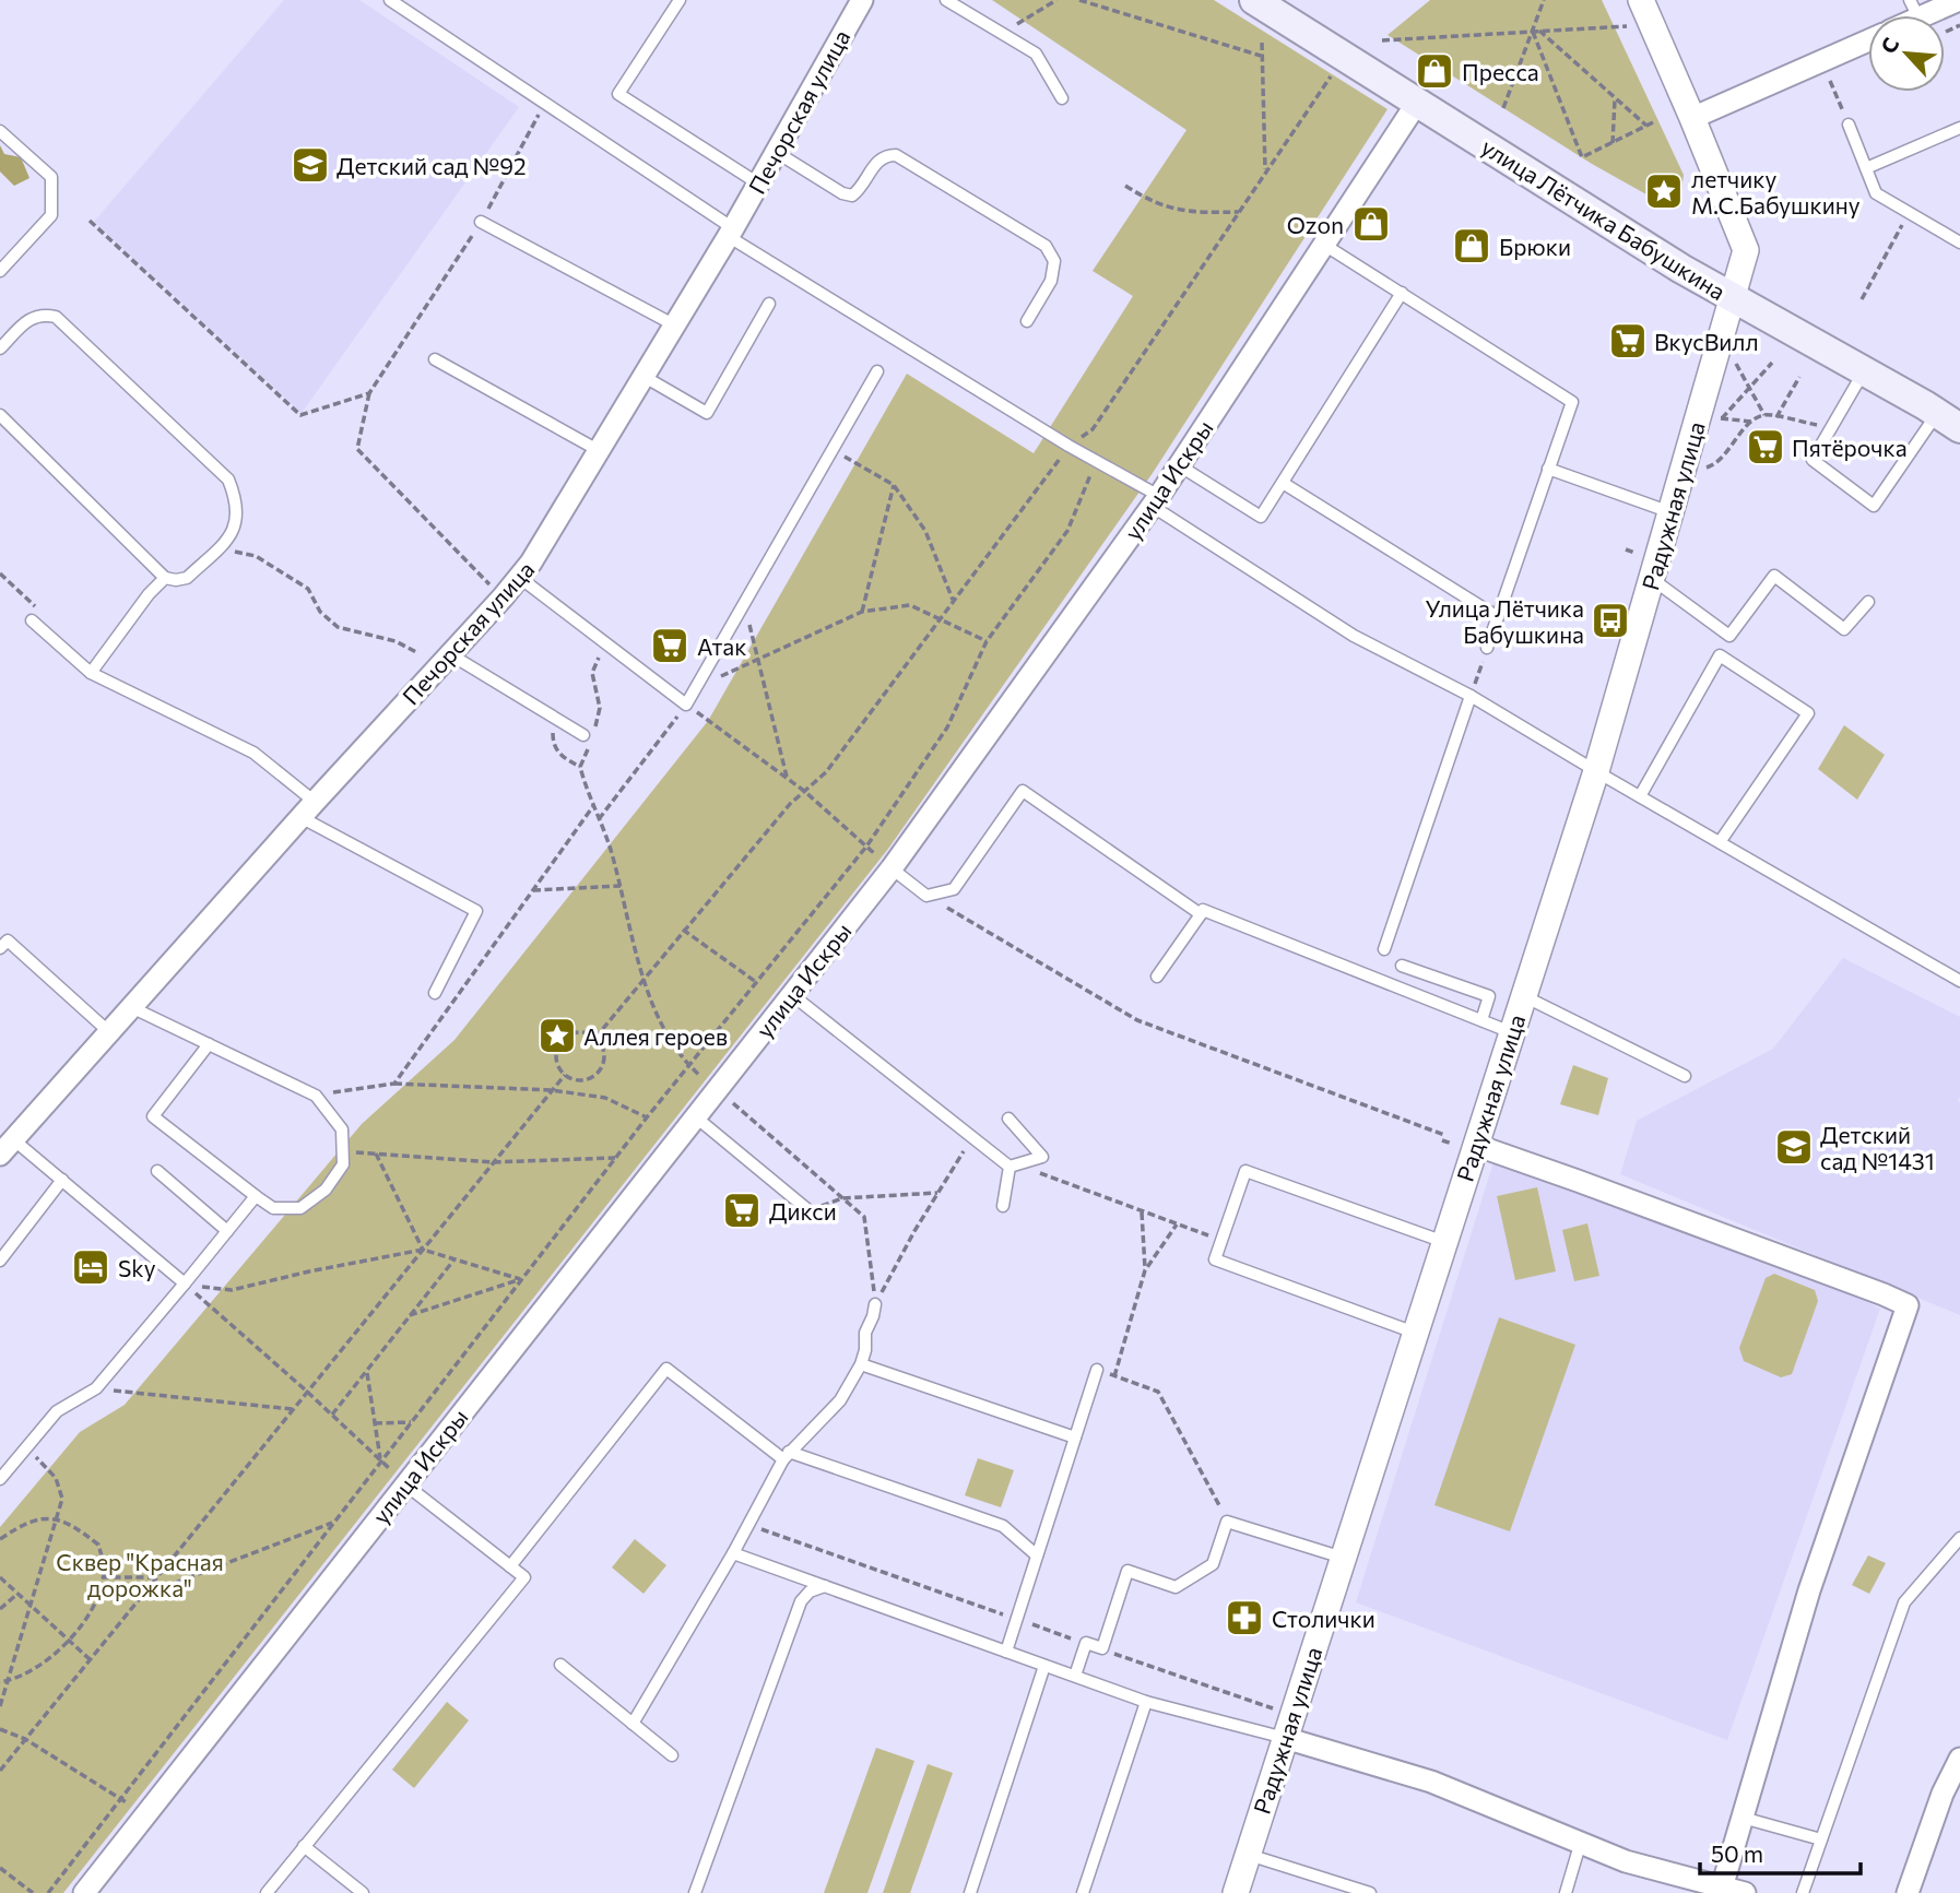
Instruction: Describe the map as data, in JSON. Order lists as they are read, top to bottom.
{
  "streets": {
    "main road": ["улица Лётчика Бабушкина"],
    "street": ["Печорская улица", "улица Искры", "Радужная улица"]
  },
  "crossings": [
    ["улица Лётчика Бабушкина", "улица Искры"],
    ["улица Лётчика Бабушкина", "Радужная улица"]
  ],
  "parks": ["Сквер \"Красная дорожка\""],
  "places": {
    "shop": ["Пресса", "Ozon", "Брюки"],
    "school or university": ["Детский сад №92", "Детский сад №1431"],
    "place": ["летчику М.С.Бабушкину", "Аллея героев"],
    "supermarket": [
      "ВкусВилл",
      "Пятёрочка",
      "Атак",
      "Дикси"
    ],
    "bus stop": ["Улица Лётчика Бабушкина"],
    "hotel": ["Sky"],
    "pharmacy": ["Столички"]
  },
  "scale_bar": "50 m",
  "north": "top left"
}
